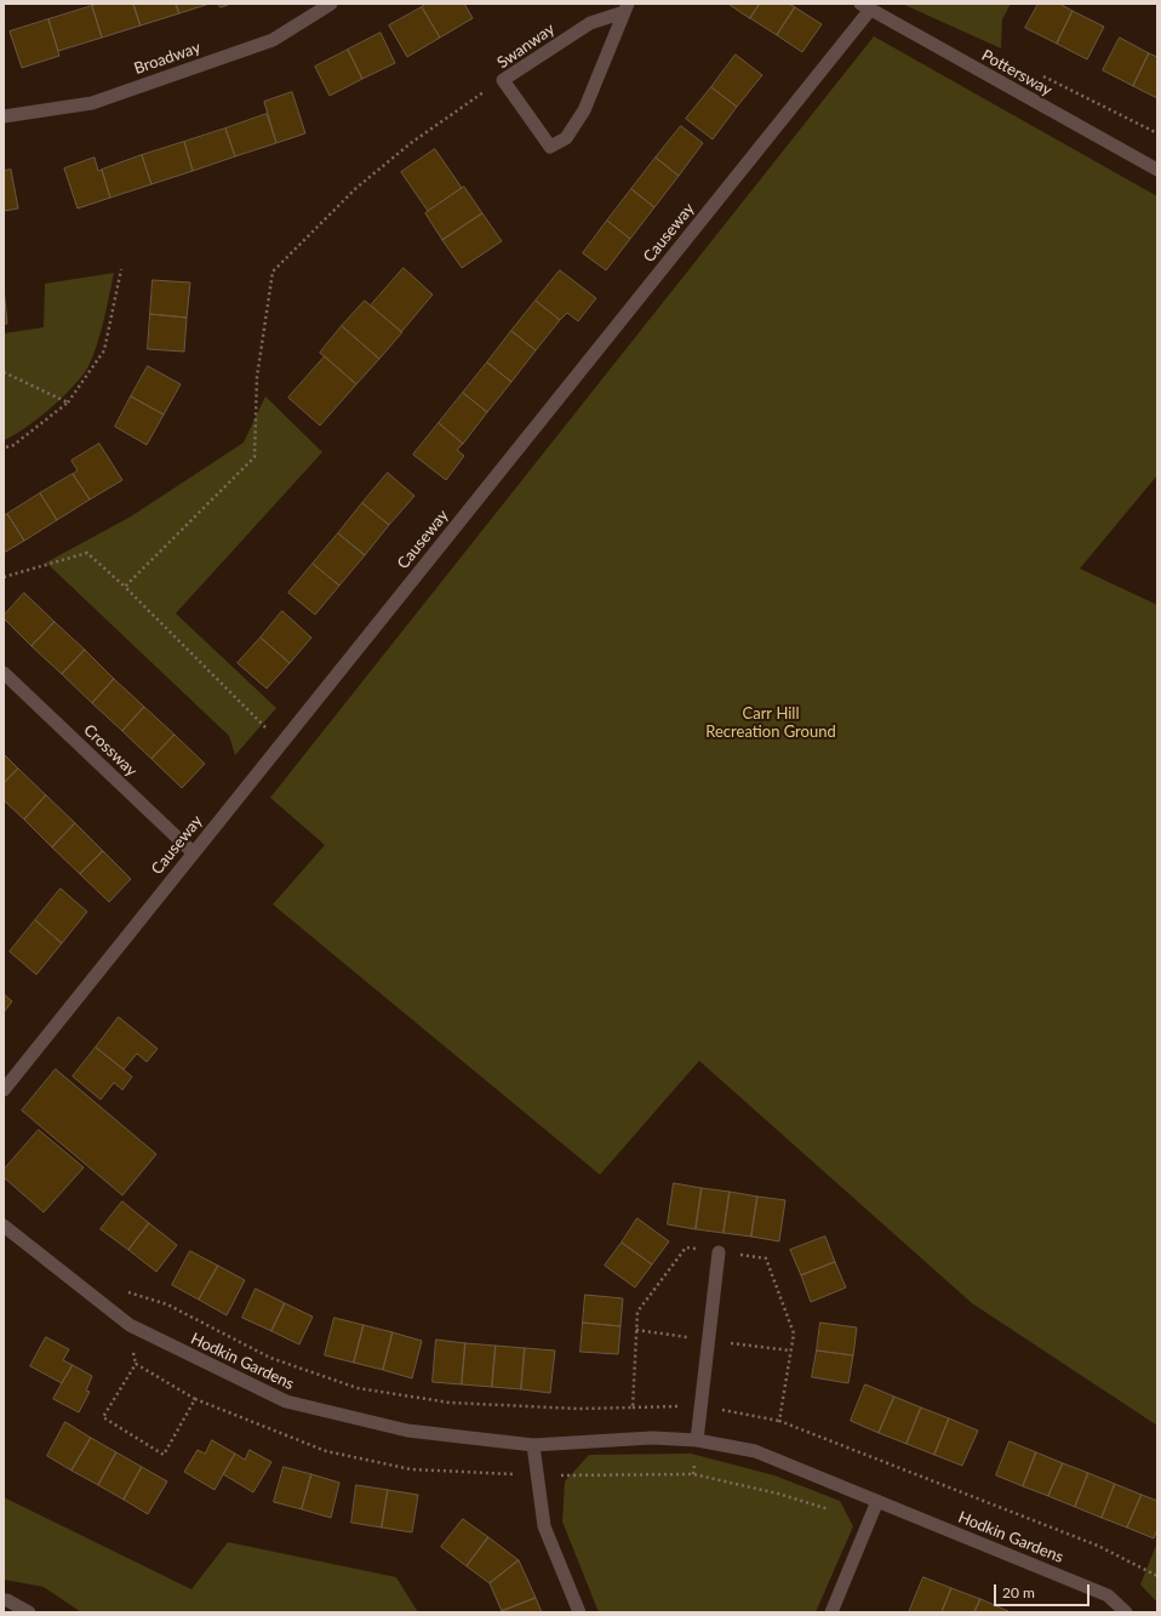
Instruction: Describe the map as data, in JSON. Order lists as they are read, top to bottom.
{
  "streets": {
    "street": [
      "Swanway",
      "Broadway",
      "Pottersway",
      "Causeway",
      "Crossway",
      "Hodkin Gardens"
    ]
  },
  "crossings": [
    ["Pottersway", "Causeway"],
    ["Causeway", "Crossway"]
  ],
  "parks": ["Carr Hill Recreation Ground"],
  "scale_bar": "20 m"
}
